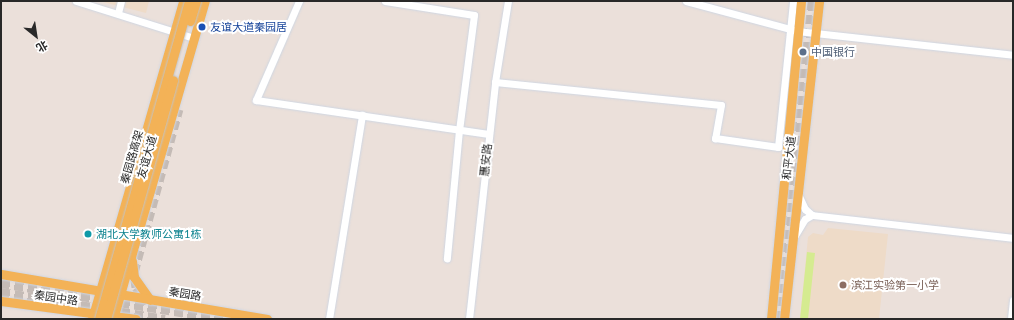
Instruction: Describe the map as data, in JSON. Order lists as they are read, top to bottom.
{
  "streets": {
    "main road": [
      "秦园路高架",
      "友谊大道",
      "和平大道",
      "秦园路",
      "秦园中路"
    ],
    "street": ["惠安路"]
  },
  "crossings": [
    ["秦园路高架", "友谊大道"],
    ["秦园路高架", "秦园中路"],
    ["友谊大道", "秦园路"],
    ["友谊大道", "秦园中路"],
    ["秦园路", "秦园中路"]
  ],
  "places": [
    "友谊大道秦园居",
    "中国银行",
    "湖北大学教师公寓1栋",
    "滨江实验第一小学"
  ],
  "north": "bottom right"
}
